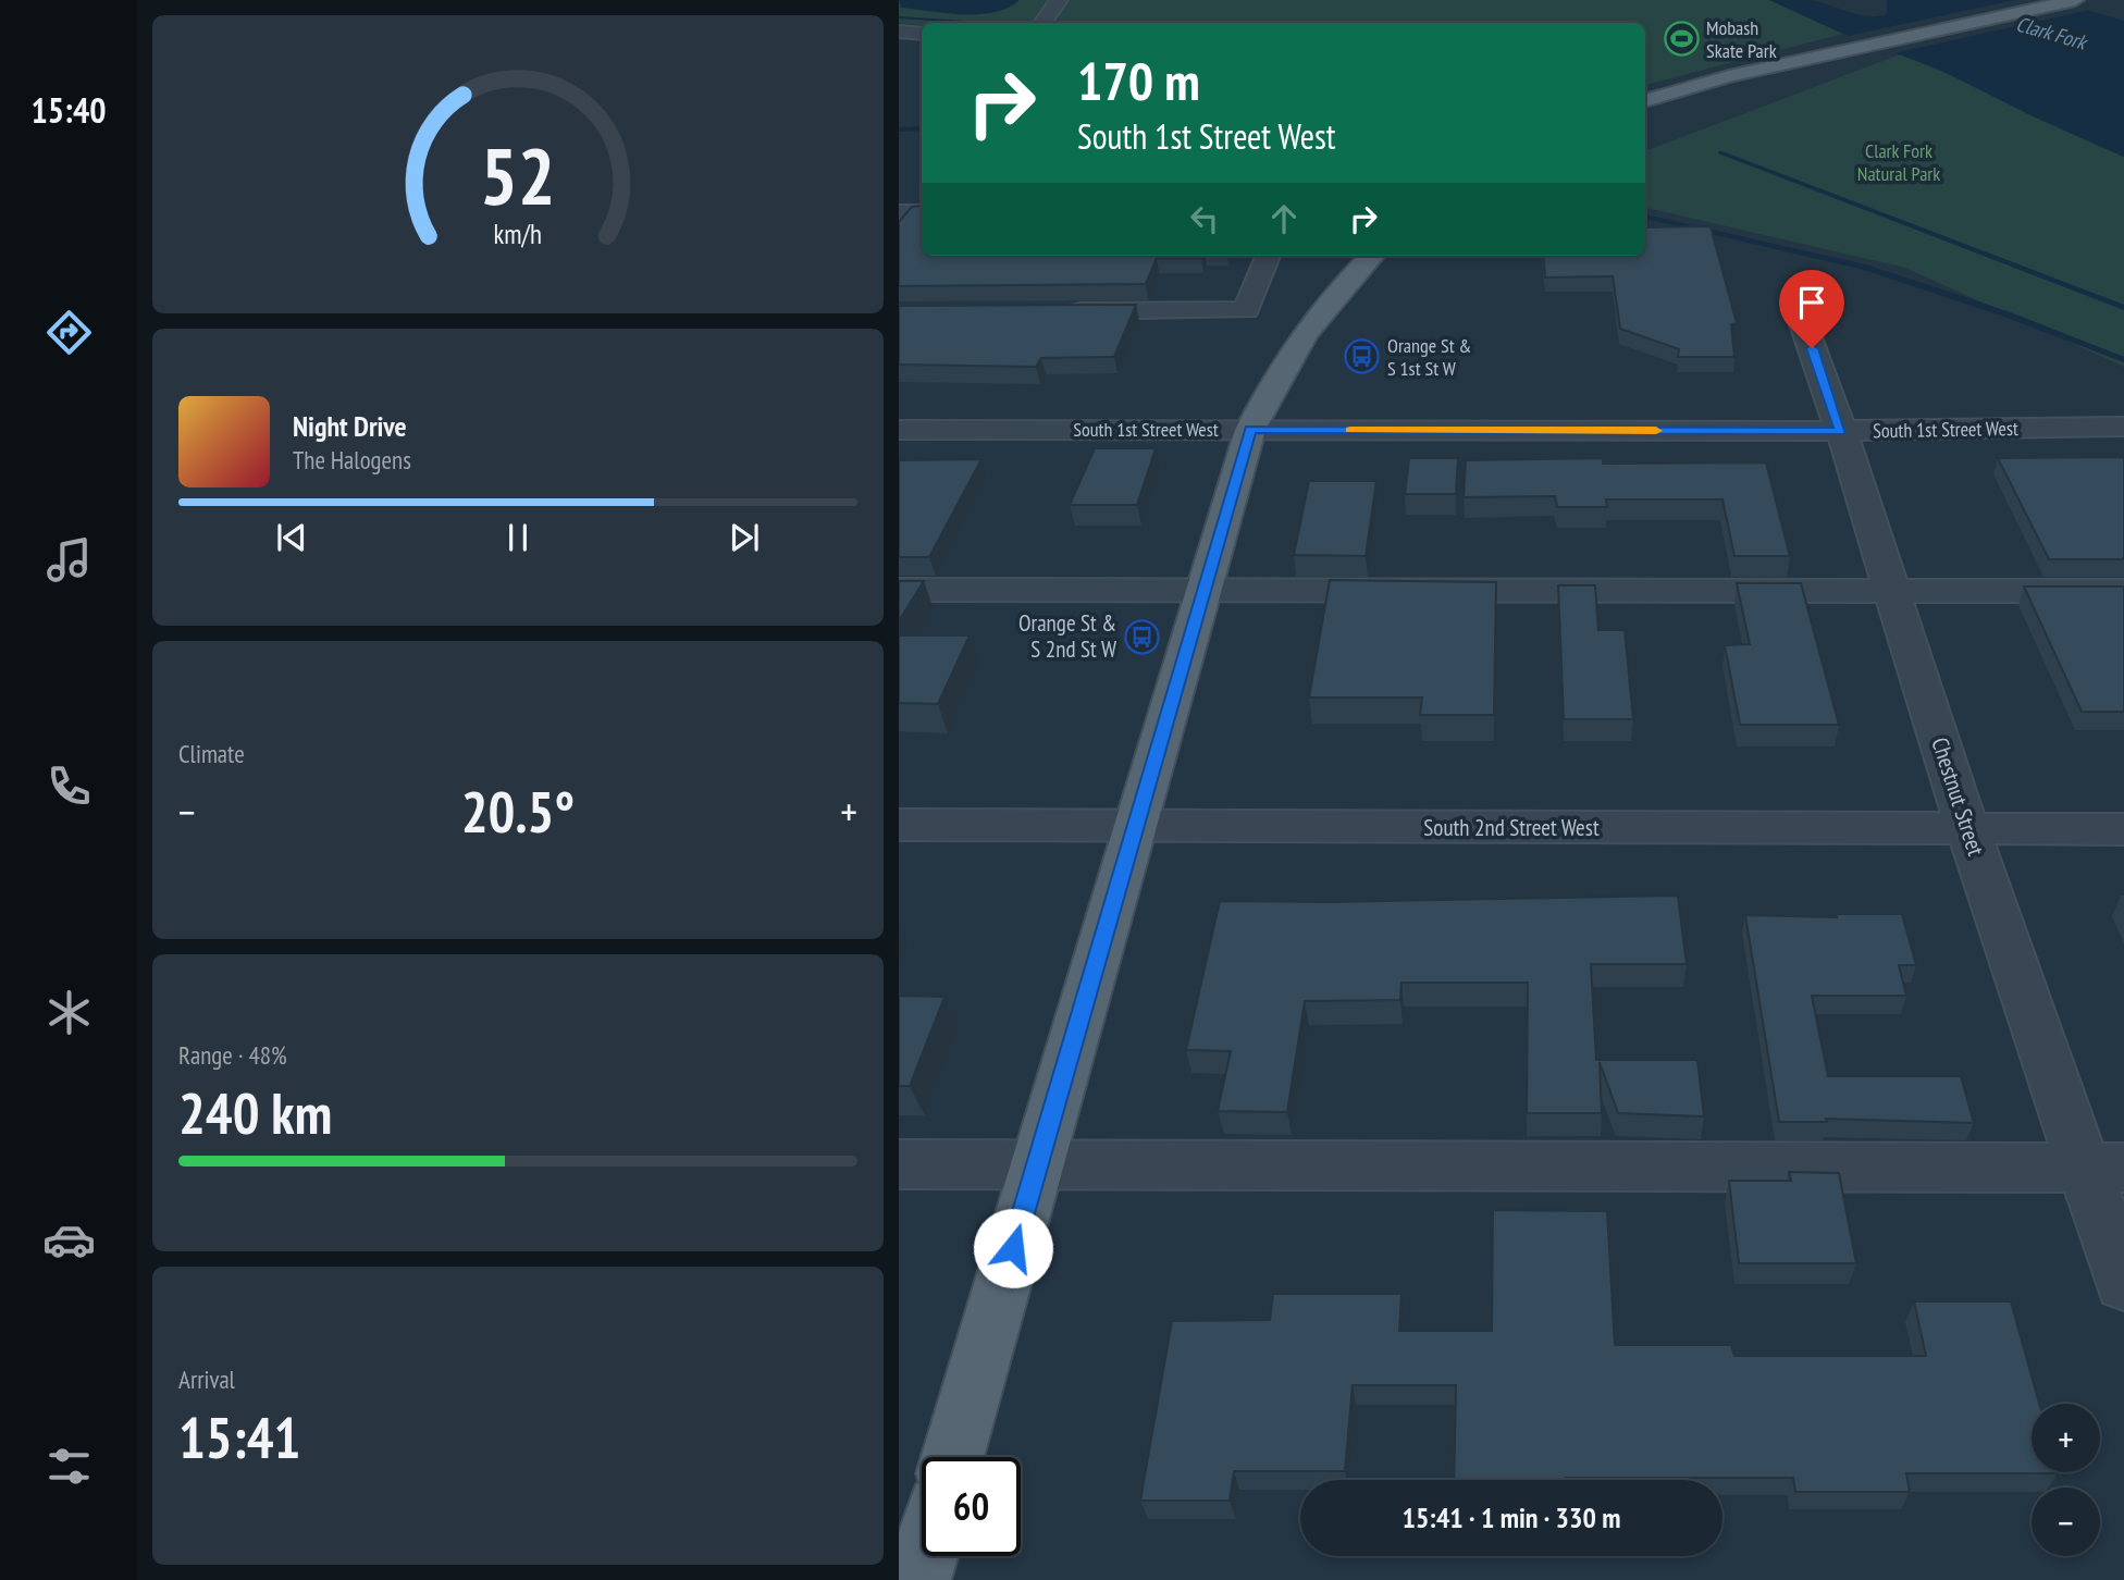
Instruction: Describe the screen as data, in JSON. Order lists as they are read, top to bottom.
{
  "streets": {
    "street": ["South 1st Street West", "Chestnut Street", "South 2nd Street West"]
  },
  "crossings": [
    ["South 1st Street West", "Chestnut Street"],
    ["Chestnut Street", "South 2nd Street West"]
  ],
  "water": ["Clark Fork"],
  "parks": ["Clark Fork Natural Park"],
  "places": {
    "sports": ["Mobash Skate Park"],
    "bus stop": ["Orange St & S 1st St W", "Orange St & S 2nd St W"]
  },
  "page": {
    "tabs": "15:40",
    "turn": ["170 m", "South 1st Street West"],
    "song": ["Night Drive", "The Halogens"],
    "tile": [
      "Climate",
      ["Range · 48%", "240 km"],
      ["Arrival", "15:41"]
    ],
    "heat": ["−", "20.5°", "+"],
    "map_buttons": ["+", "−"],
    "limit": "60",
    "trip": "15:41 · 1 min · 330 m",
    "gauge": ["52", "km/h"]
  }
}
